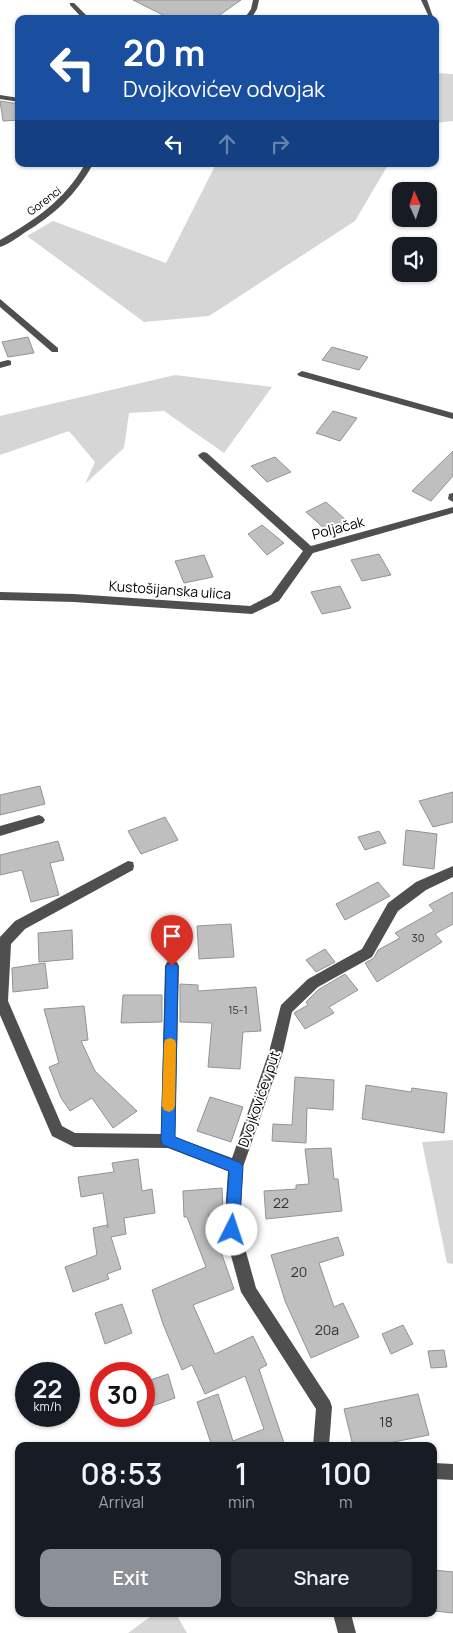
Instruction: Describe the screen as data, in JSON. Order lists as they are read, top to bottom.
{
  "streets": {
    "street": [
      "Gorenci",
      "Poljačak",
      "Kustošijanska ulica",
      "Dvojkovićev put"
    ]
  },
  "crossings": [
    ["Poljačak", "Kustošijanska ulica"]
  ],
  "house_numbers": [
    "30",
    "15-1",
    "22",
    "20",
    "20a",
    "18"
  ],
  "north": "top",
  "page": {
    "turn": ["20 m", "Dvojkovićev odvojak"],
    "speed": "22 km/h",
    "limit": "30",
    "eta": [
      "08:53",
      "Arrival",
      "1",
      "min",
      "100",
      "m"
    ],
    "buttons": ["Exit", "Share"]
  }
}
